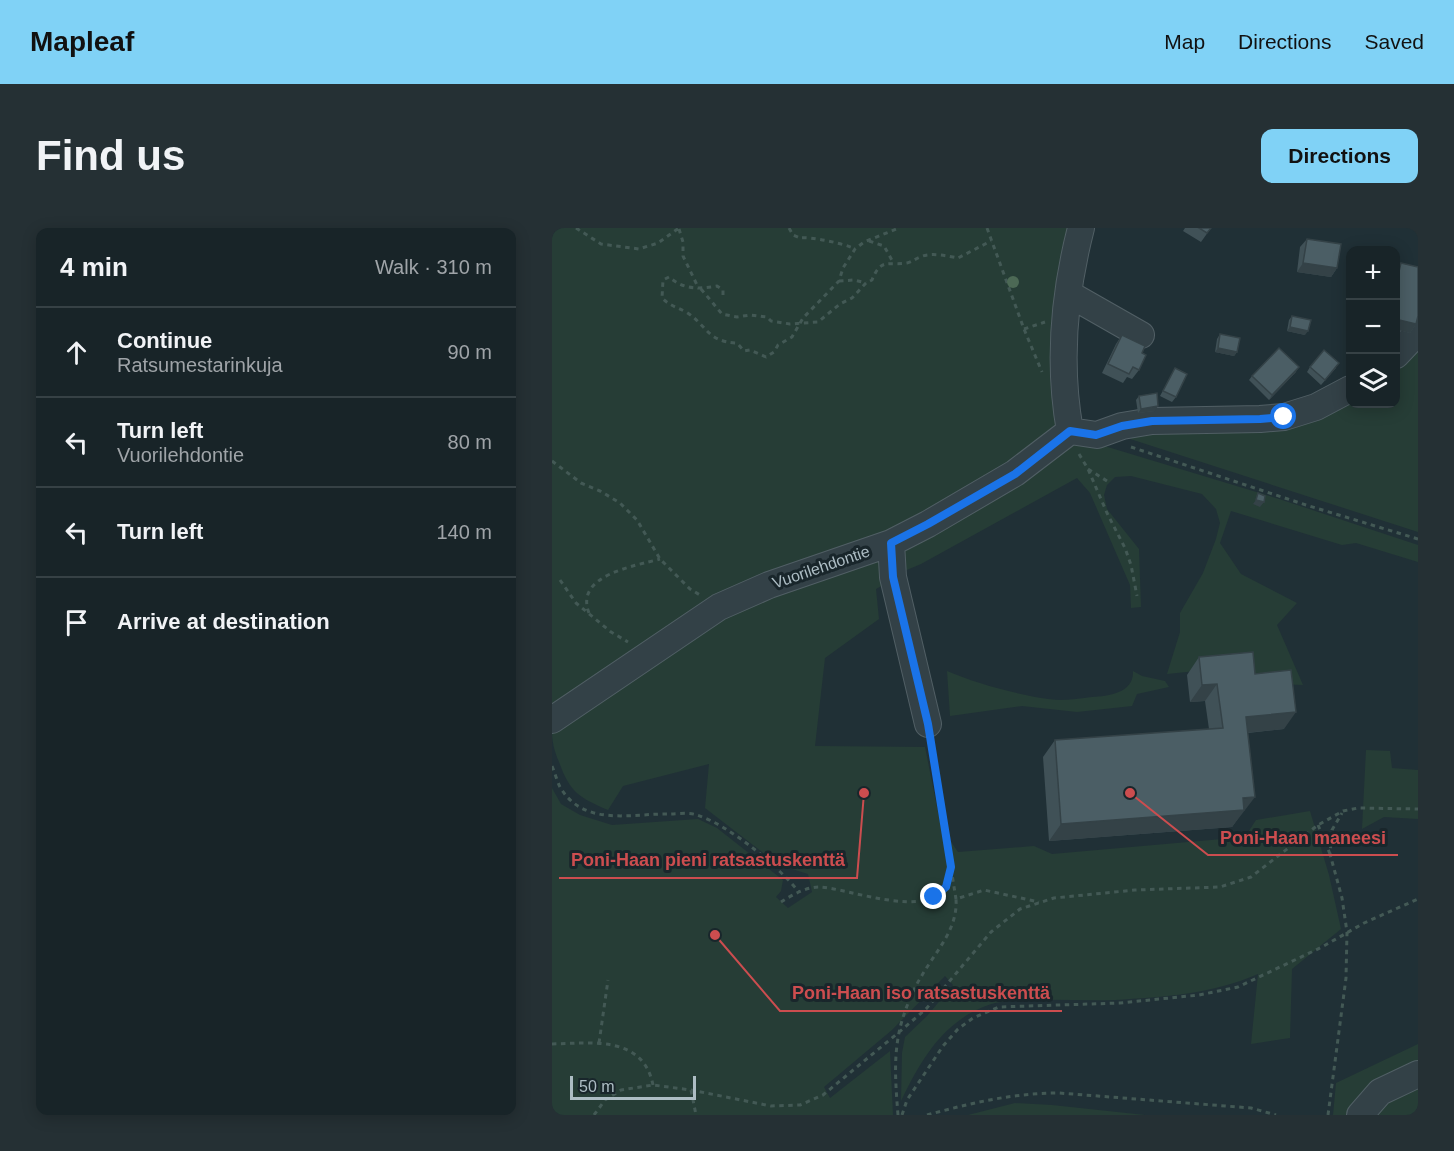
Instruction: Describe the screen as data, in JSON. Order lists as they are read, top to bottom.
{
  "streets": {
    "street": ["Vuorilehdontie"]
  },
  "places": ["Poni-Haan pieni ratsastuskenttä", "Poni-Haan maneesi", "Poni-Haan iso ratsastuskenttä"],
  "scale_bar": "50 m",
  "page": {
    "header": "Mapleaf",
    "nav": ["Map", "Directions", "Saved"],
    "buttons": "Directions",
    "title": "Find us",
    "heading": ["4 min", "Walk · 310 m"],
    "map_buttons": ["+", "−"],
    "list": [
      ["Continue", "Ratsumestarinkuja", "90 m"],
      ["Turn left", "Vuorilehdontie", "80 m"],
      ["Turn left", "140 m"],
      "Arrive at destination"
    ],
    "scale": "50 m"
  }
}
